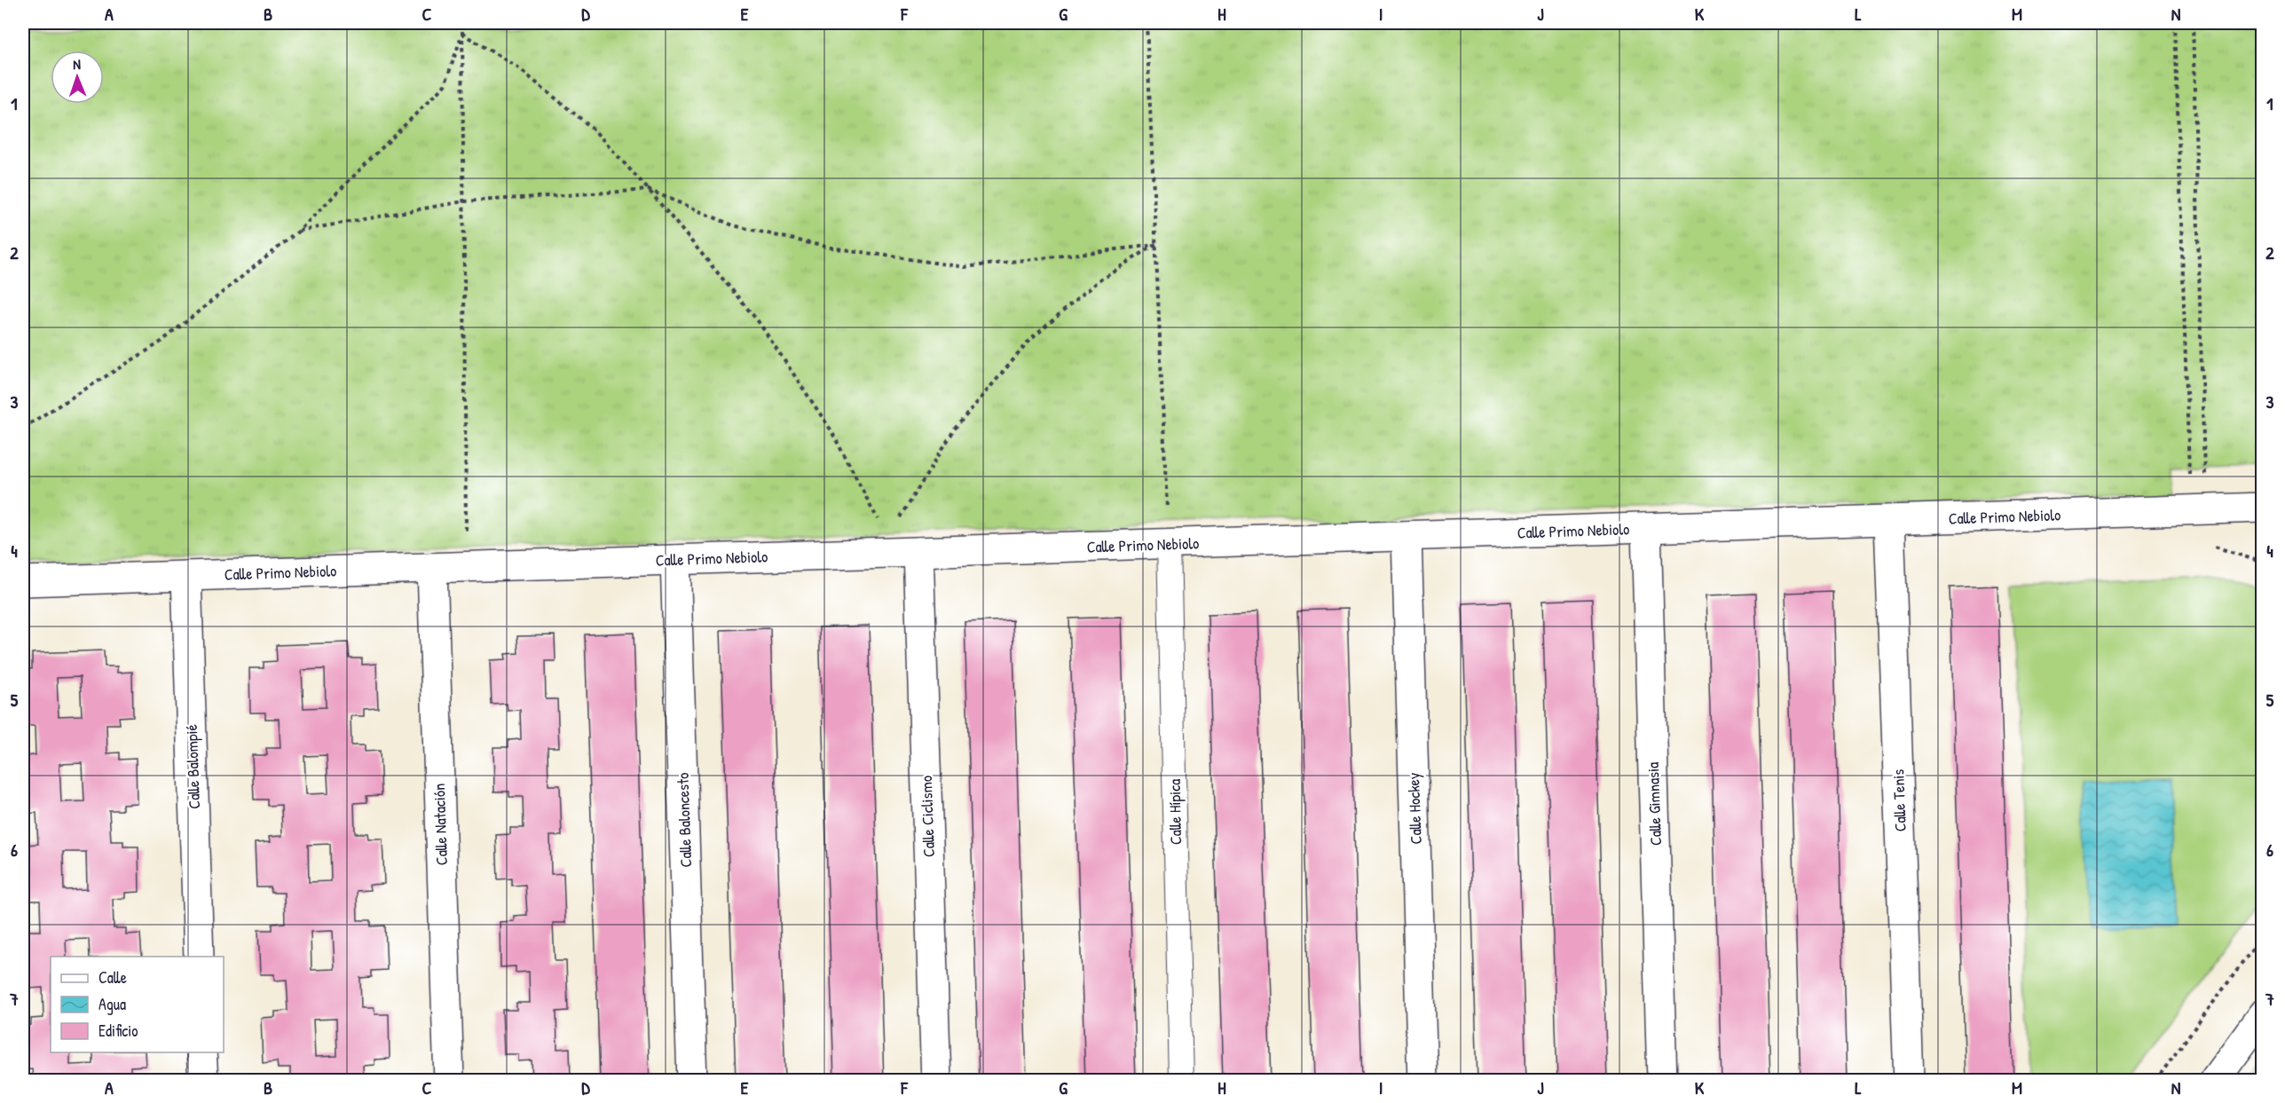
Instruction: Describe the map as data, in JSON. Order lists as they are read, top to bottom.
{
  "streets": {
    "street": [
      "Calle Primo Nebiolo",
      "Calle Balompié",
      "Calle Tenis",
      "Calle Gimnasia",
      "Calle Hockey",
      "Calle Hípica",
      "Calle Ciclismo",
      "Calle Baloncesto",
      "Calle Natación"
    ]
  },
  "crossings": [
    ["Calle Primo Nebiolo", "Calle Balompié"],
    ["Calle Primo Nebiolo", "Calle Tenis"],
    ["Calle Primo Nebiolo", "Calle Gimnasia"],
    ["Calle Primo Nebiolo", "Calle Hockey"],
    ["Calle Primo Nebiolo", "Calle Hípica"],
    ["Calle Primo Nebiolo", "Calle Ciclismo"],
    ["Calle Primo Nebiolo", "Calle Baloncesto"],
    ["Calle Primo Nebiolo", "Calle Natación"]
  ],
  "legend": ["Calle", "Agua", "Edificio"],
  "north": "top",
  "grid": {
    "columns": [
      "A",
      "B",
      "C",
      "D",
      "E",
      "F",
      "G",
      "H",
      "I",
      "J",
      "K",
      "L",
      "M",
      "N"
    ],
    "rows": [
      "1",
      "2",
      "3",
      "4",
      "5",
      "6",
      "7"
    ]
  }
}
